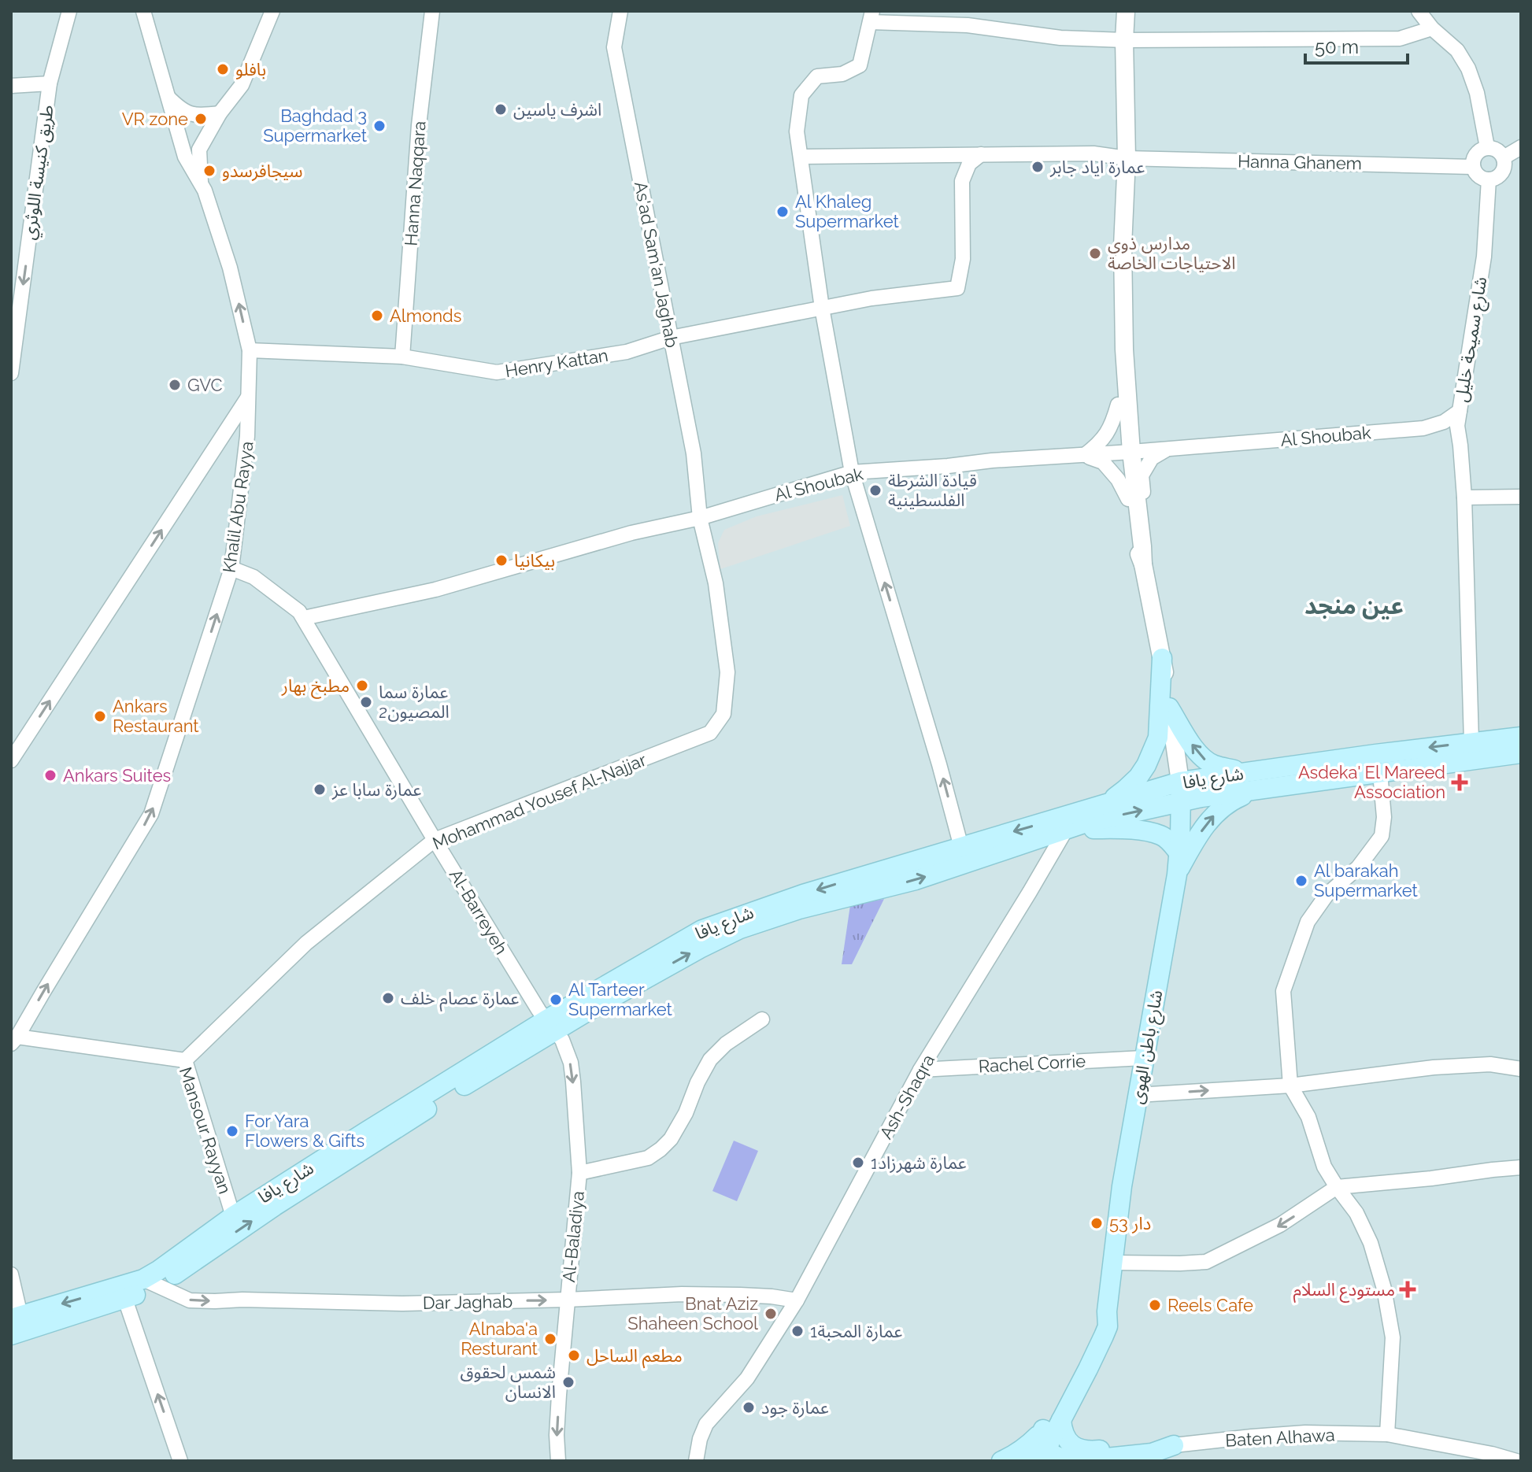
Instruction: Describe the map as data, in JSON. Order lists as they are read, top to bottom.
{
  "streets": {
    "main road": ["شارع يافا", "شارع باطن الهوى"],
    "street": [
      "Hanna Ghanem",
      "طريق كنيسة اللوثري",
      "Hanna Naqqara",
      "As'ad Sam'an Jaghab",
      "شارع سميحة خليل",
      "Henry Kattan",
      "Al Shoubak",
      "Khalil Abu Rayya",
      "Mohammad Yousef Al-Najjar",
      "Al-Barreyeh",
      "Rachel Corrie",
      "Ash-Shaqra",
      "Mansour Rayyan",
      "Al-Baladiya",
      "Dar Jaghab",
      "Baten Alhawa"
    ]
  },
  "crossings": [
    ["Hanna Ghanem", "شارع سميحة خليل"],
    ["Hanna Ghanem", "Henry Kattan"],
    ["Hanna Naqqara", "Henry Kattan"],
    ["As'ad Sam'an Jaghab", "Henry Kattan"],
    ["As'ad Sam'an Jaghab", "Al Shoubak"],
    ["As'ad Sam'an Jaghab", "Mohammad Yousef Al-Najjar"],
    ["شارع سميحة خليل", "Al Shoubak"],
    ["شارع سميحة خليل", "شارع يافا"],
    ["Henry Kattan", "Khalil Abu Rayya"],
    ["Al Shoubak", "Mohammad Yousef Al-Najjar"],
    ["Al Shoubak", "Al-Barreyeh"],
    ["Khalil Abu Rayya", "Al-Barreyeh"],
    ["Khalil Abu Rayya", "Mansour Rayyan"],
    ["شارع يافا", "Al-Barreyeh"],
    ["شارع يافا", "شارع باطن الهوى"],
    ["شارع يافا", "Ash-Shaqra"],
    ["شارع يافا", "Mansour Rayyan"],
    ["شارع يافا", "Al-Baladiya"],
    ["شارع يافا", "Dar Jaghab"],
    ["Mohammad Yousef Al-Najjar", "Al-Barreyeh"],
    ["Mohammad Yousef Al-Najjar", "Mansour Rayyan"],
    ["Al-Barreyeh", "Al-Baladiya"],
    ["شارع باطن الهوى", "Rachel Corrie"],
    ["Rachel Corrie", "Ash-Shaqra"],
    ["Ash-Shaqra", "Dar Jaghab"],
    ["Al-Baladiya", "Dar Jaghab"]
  ],
  "one_way": [
    "طريق كنيسة اللوثري",
    "Khalil Abu Rayya",
    "Al-Baladiya",
    "Dar Jaghab"
  ],
  "districts": ["عين منجد"],
  "places": {
    "other": [
      "بافلو",
      "اشرف ياسين",
      "VR zone",
      "Baghdad 3 Supermarket",
      "عمارة اياد جابر",
      "سيجافرسدو",
      "Al Khaleg Supermarket",
      "مدارس ذوي الاحتياجات الخاصة",
      "Almonds",
      "GVC",
      "قيادة الشرطة الفلسطينية",
      "بيكانيا",
      "مطبخ بهار",
      "عمارة سما المصيون2",
      "Ankars Restaurant",
      "Ankars Suites",
      "عمارة سابا عز",
      "Al barakah Supermarket",
      "عمارة عصام خلف",
      "Al Tarteer Supermarket",
      "For Yara Flowers & Gifts",
      "عمارة شهرزاد1",
      "دار 53",
      "Reels Cafe",
      "Bnat Aziz Shaheen School",
      "عمارة المحبة1",
      "Alnaba'a Resturant",
      "مطعم الساحل",
      "شمس لحقوق الانسان",
      "عمارة جود"
    ],
    "health": ["Asdeka' El Mareed Association", "مستودع السلام"]
  },
  "scale_bar": "50 m"
}
